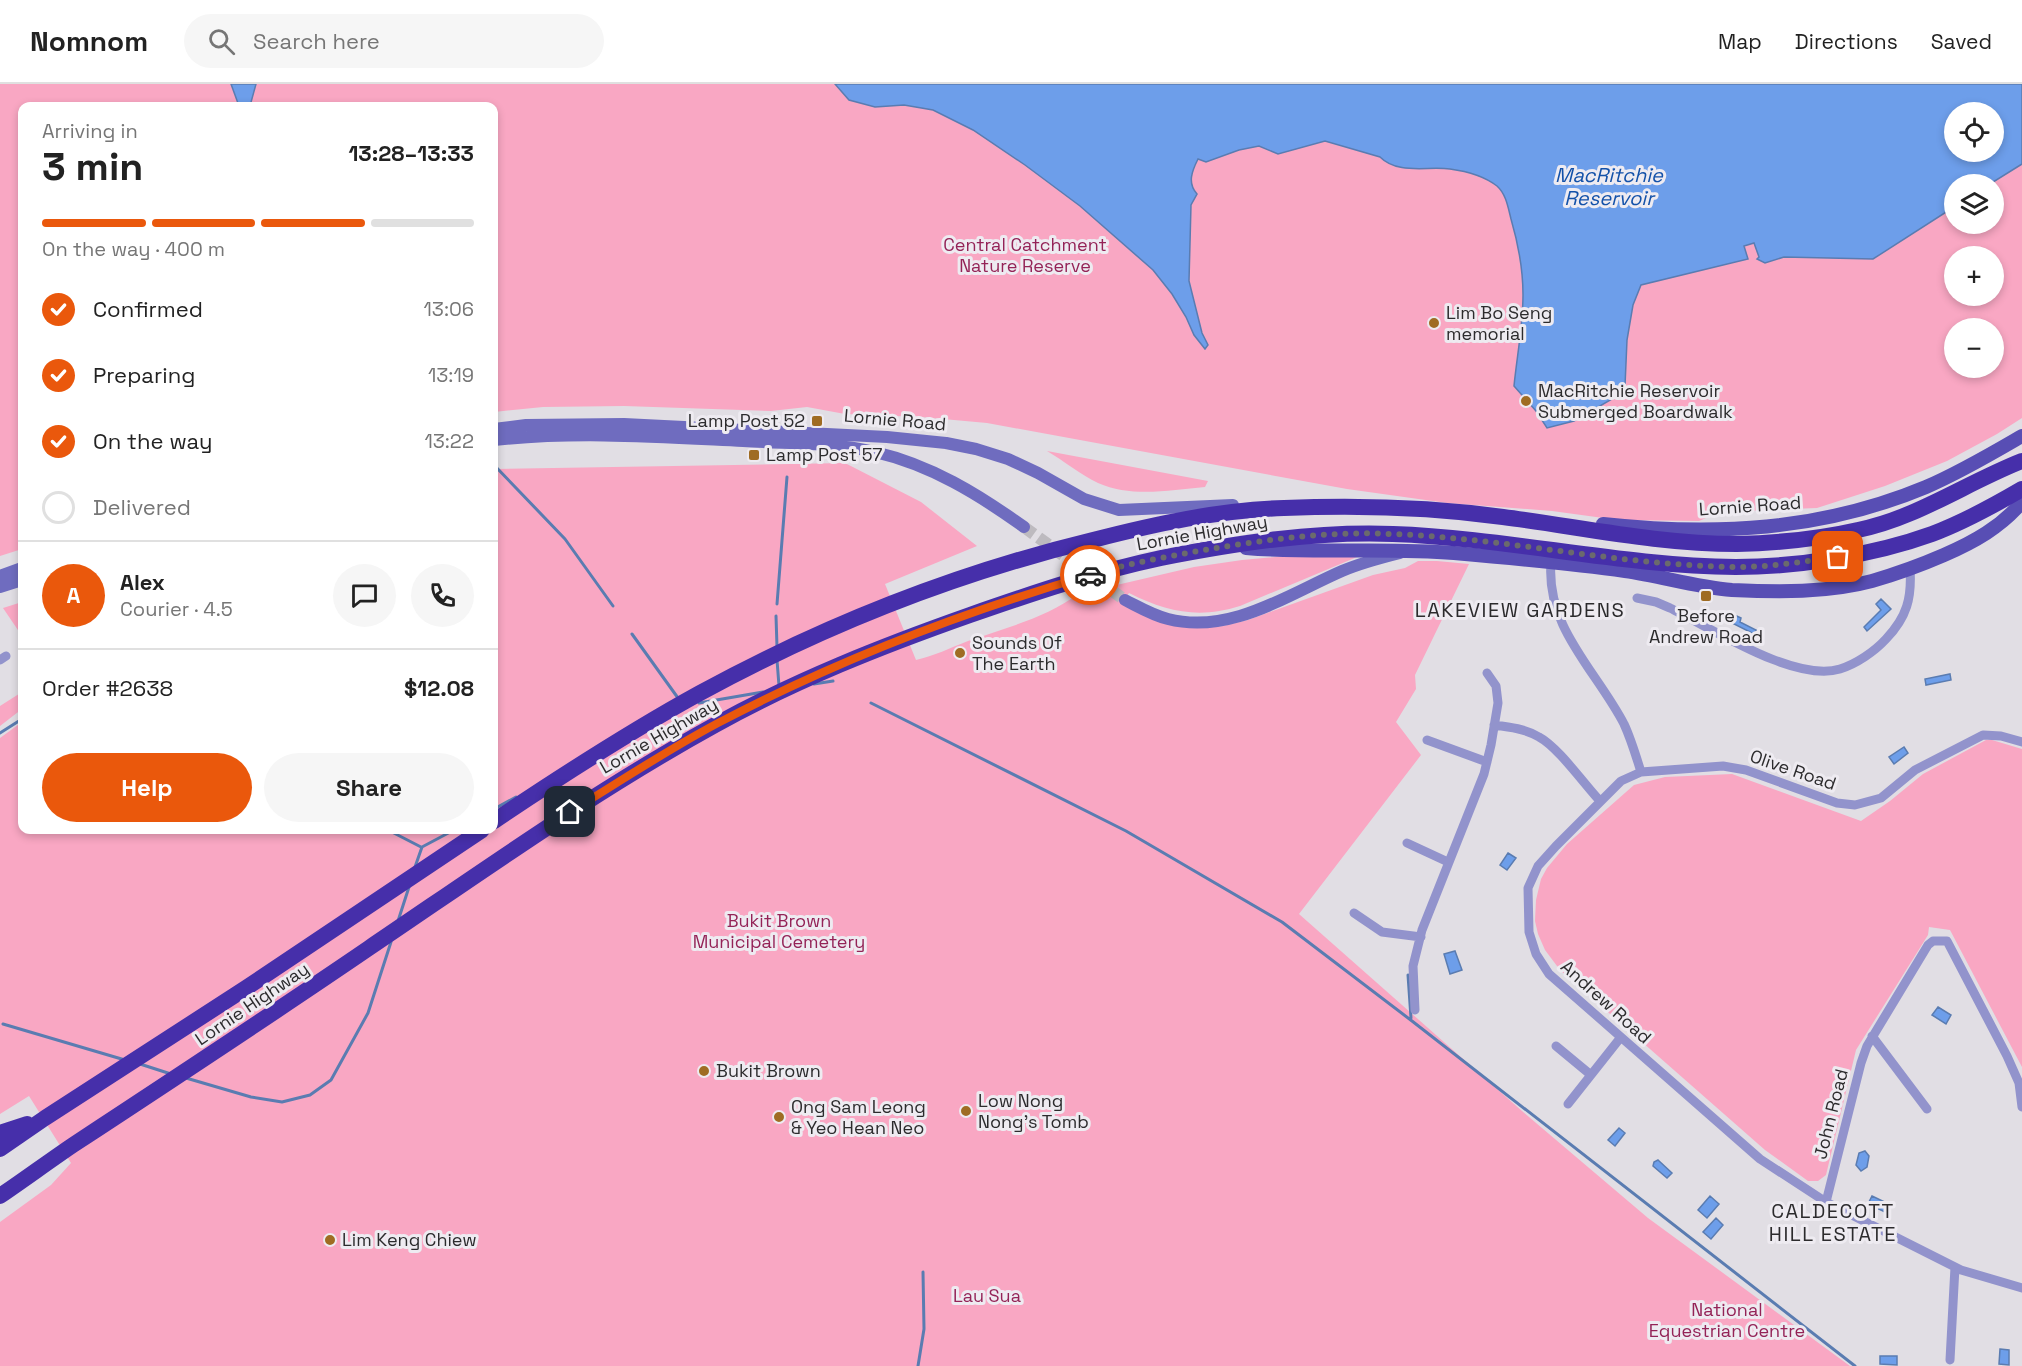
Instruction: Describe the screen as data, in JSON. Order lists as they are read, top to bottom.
{
  "streets": {
    "highway": ["Lornie Road", "Lornie Highway"],
    "street": ["Olive Road", "Andrew Road", "John Road"]
  },
  "crossings": [
    ["Lornie Road", "Lornie Highway"],
    ["Olive Road", "Andrew Road"],
    ["Andrew Road", "John Road"]
  ],
  "districts": ["LAKEVIEW GARDENS", "CALDECOTT HILL ESTATE"],
  "water": ["MacRitchie Reservoir"],
  "parks": [
    "Central Catchment Nature Reserve",
    "Bukit Brown Municipal Cemetery",
    "Lau Sua",
    "National Equestrian Centre"
  ],
  "places": {
    "other": [
      "Lim Bo Seng memorial",
      "MacRitchie Reservoir Submerged Boardwalk",
      "Sounds Of The Earth",
      "Bukit Brown",
      "Low Nong Nong's Tomb",
      "Ong Sam Leong & Yeo Hean Neo",
      "Lim Keng Chiew"
    ],
    "transit": ["Lamp Post 52", "Lamp Post 57", "Before Andrew Road"]
  },
  "page": {
    "header": "Nomnom",
    "search": "Search here",
    "nav": ["Map", "Directions", "Saved"],
    "map_buttons": ["+", "−"],
    "heading": ["3 min", "Arriving in", "13:28–13:33"],
    "panel": [
      "Alex",
      "Courier · 4.5",
      "Order #2638",
      "$12.08"
    ],
    "bar": "On the way · 400 m",
    "list": [
      ["Confirmed", "13:06"],
      ["Preparing", "13:19"],
      ["On the way", "13:22"],
      "Delivered"
    ],
    "round": "A",
    "buttons": ["Help", "Share"]
  }
}
